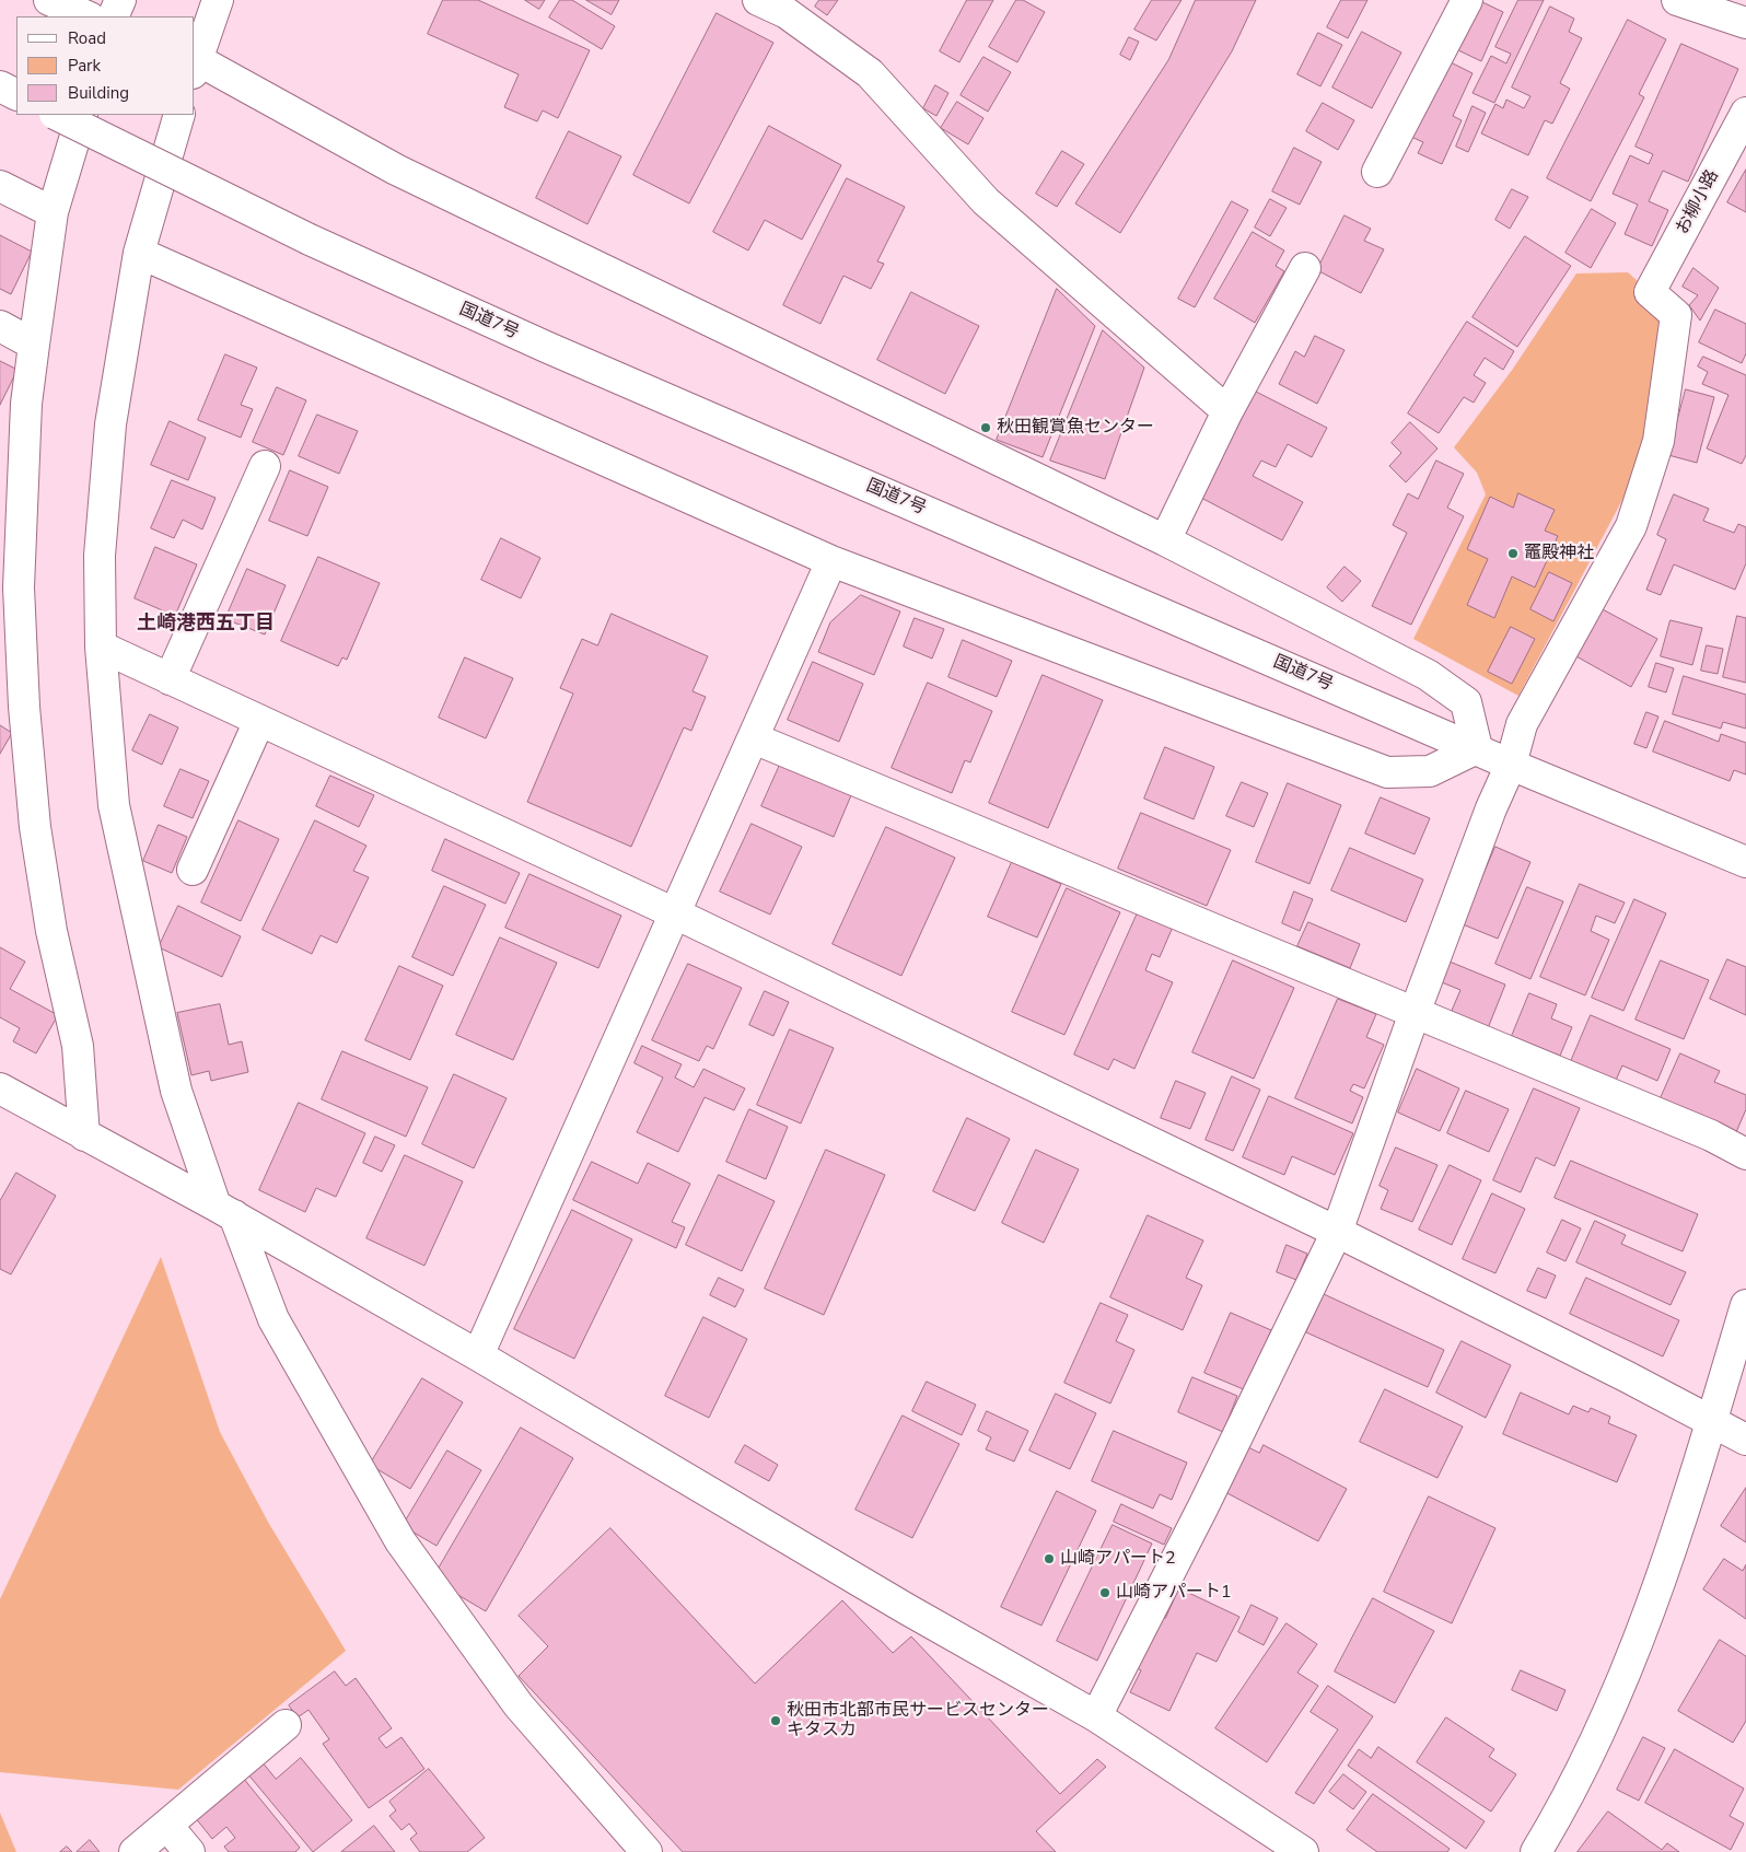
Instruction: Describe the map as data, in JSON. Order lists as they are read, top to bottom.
{
  "streets": {
    "main road": ["お柳小路", "国道7号"]
  },
  "crossings": [
    ["お柳小路", "国道7号"]
  ],
  "districts": ["土崎港西五丁目"],
  "places": [
    "秋田観賞魚センター",
    "竈殿神社",
    "山崎アパート2",
    "山崎アパート1",
    "秋田市北部市民サービスセンター キタスカ"
  ],
  "legend": ["Road", "Park", "Building"]
}
